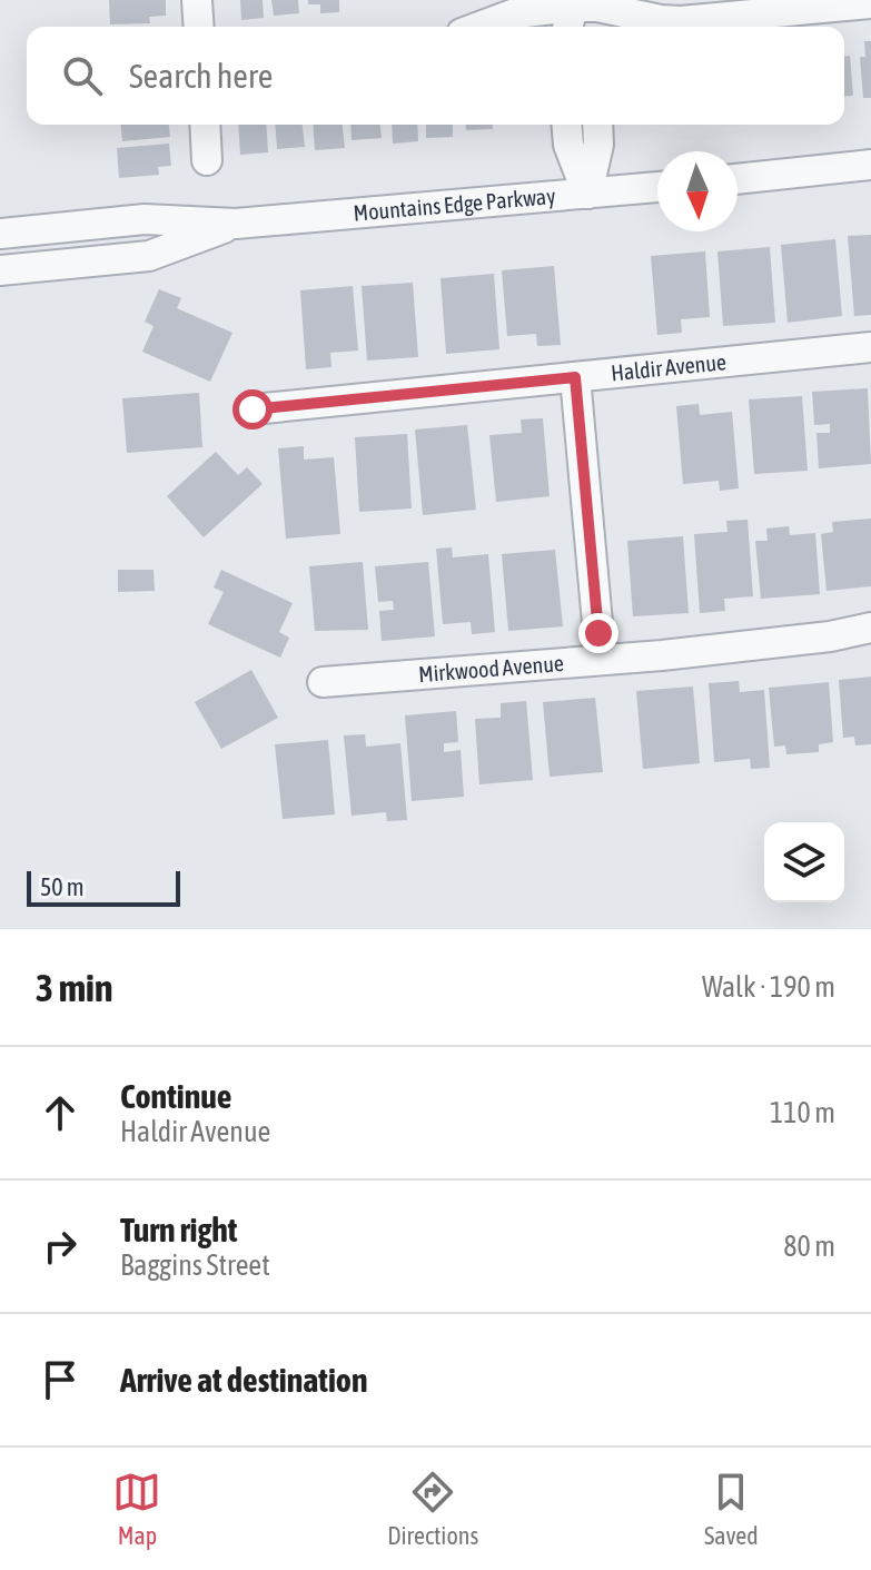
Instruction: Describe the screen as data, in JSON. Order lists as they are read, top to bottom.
{
  "streets": {
    "street": ["Mountains Edge Parkway", "Haldir Avenue", "Mirkwood Avenue"]
  },
  "scale_bar": "50 m",
  "north": "bottom",
  "page": {
    "search": "Search here",
    "scale": "50 m",
    "heading": ["3 min", "Walk · 190 m"],
    "list": [
      ["Continue", "Haldir Avenue", "110 m"],
      ["Turn right", "Baggins Street", "80 m"],
      "Arrive at destination"
    ],
    "nav": ["Map", "Directions", "Saved"]
  }
}
